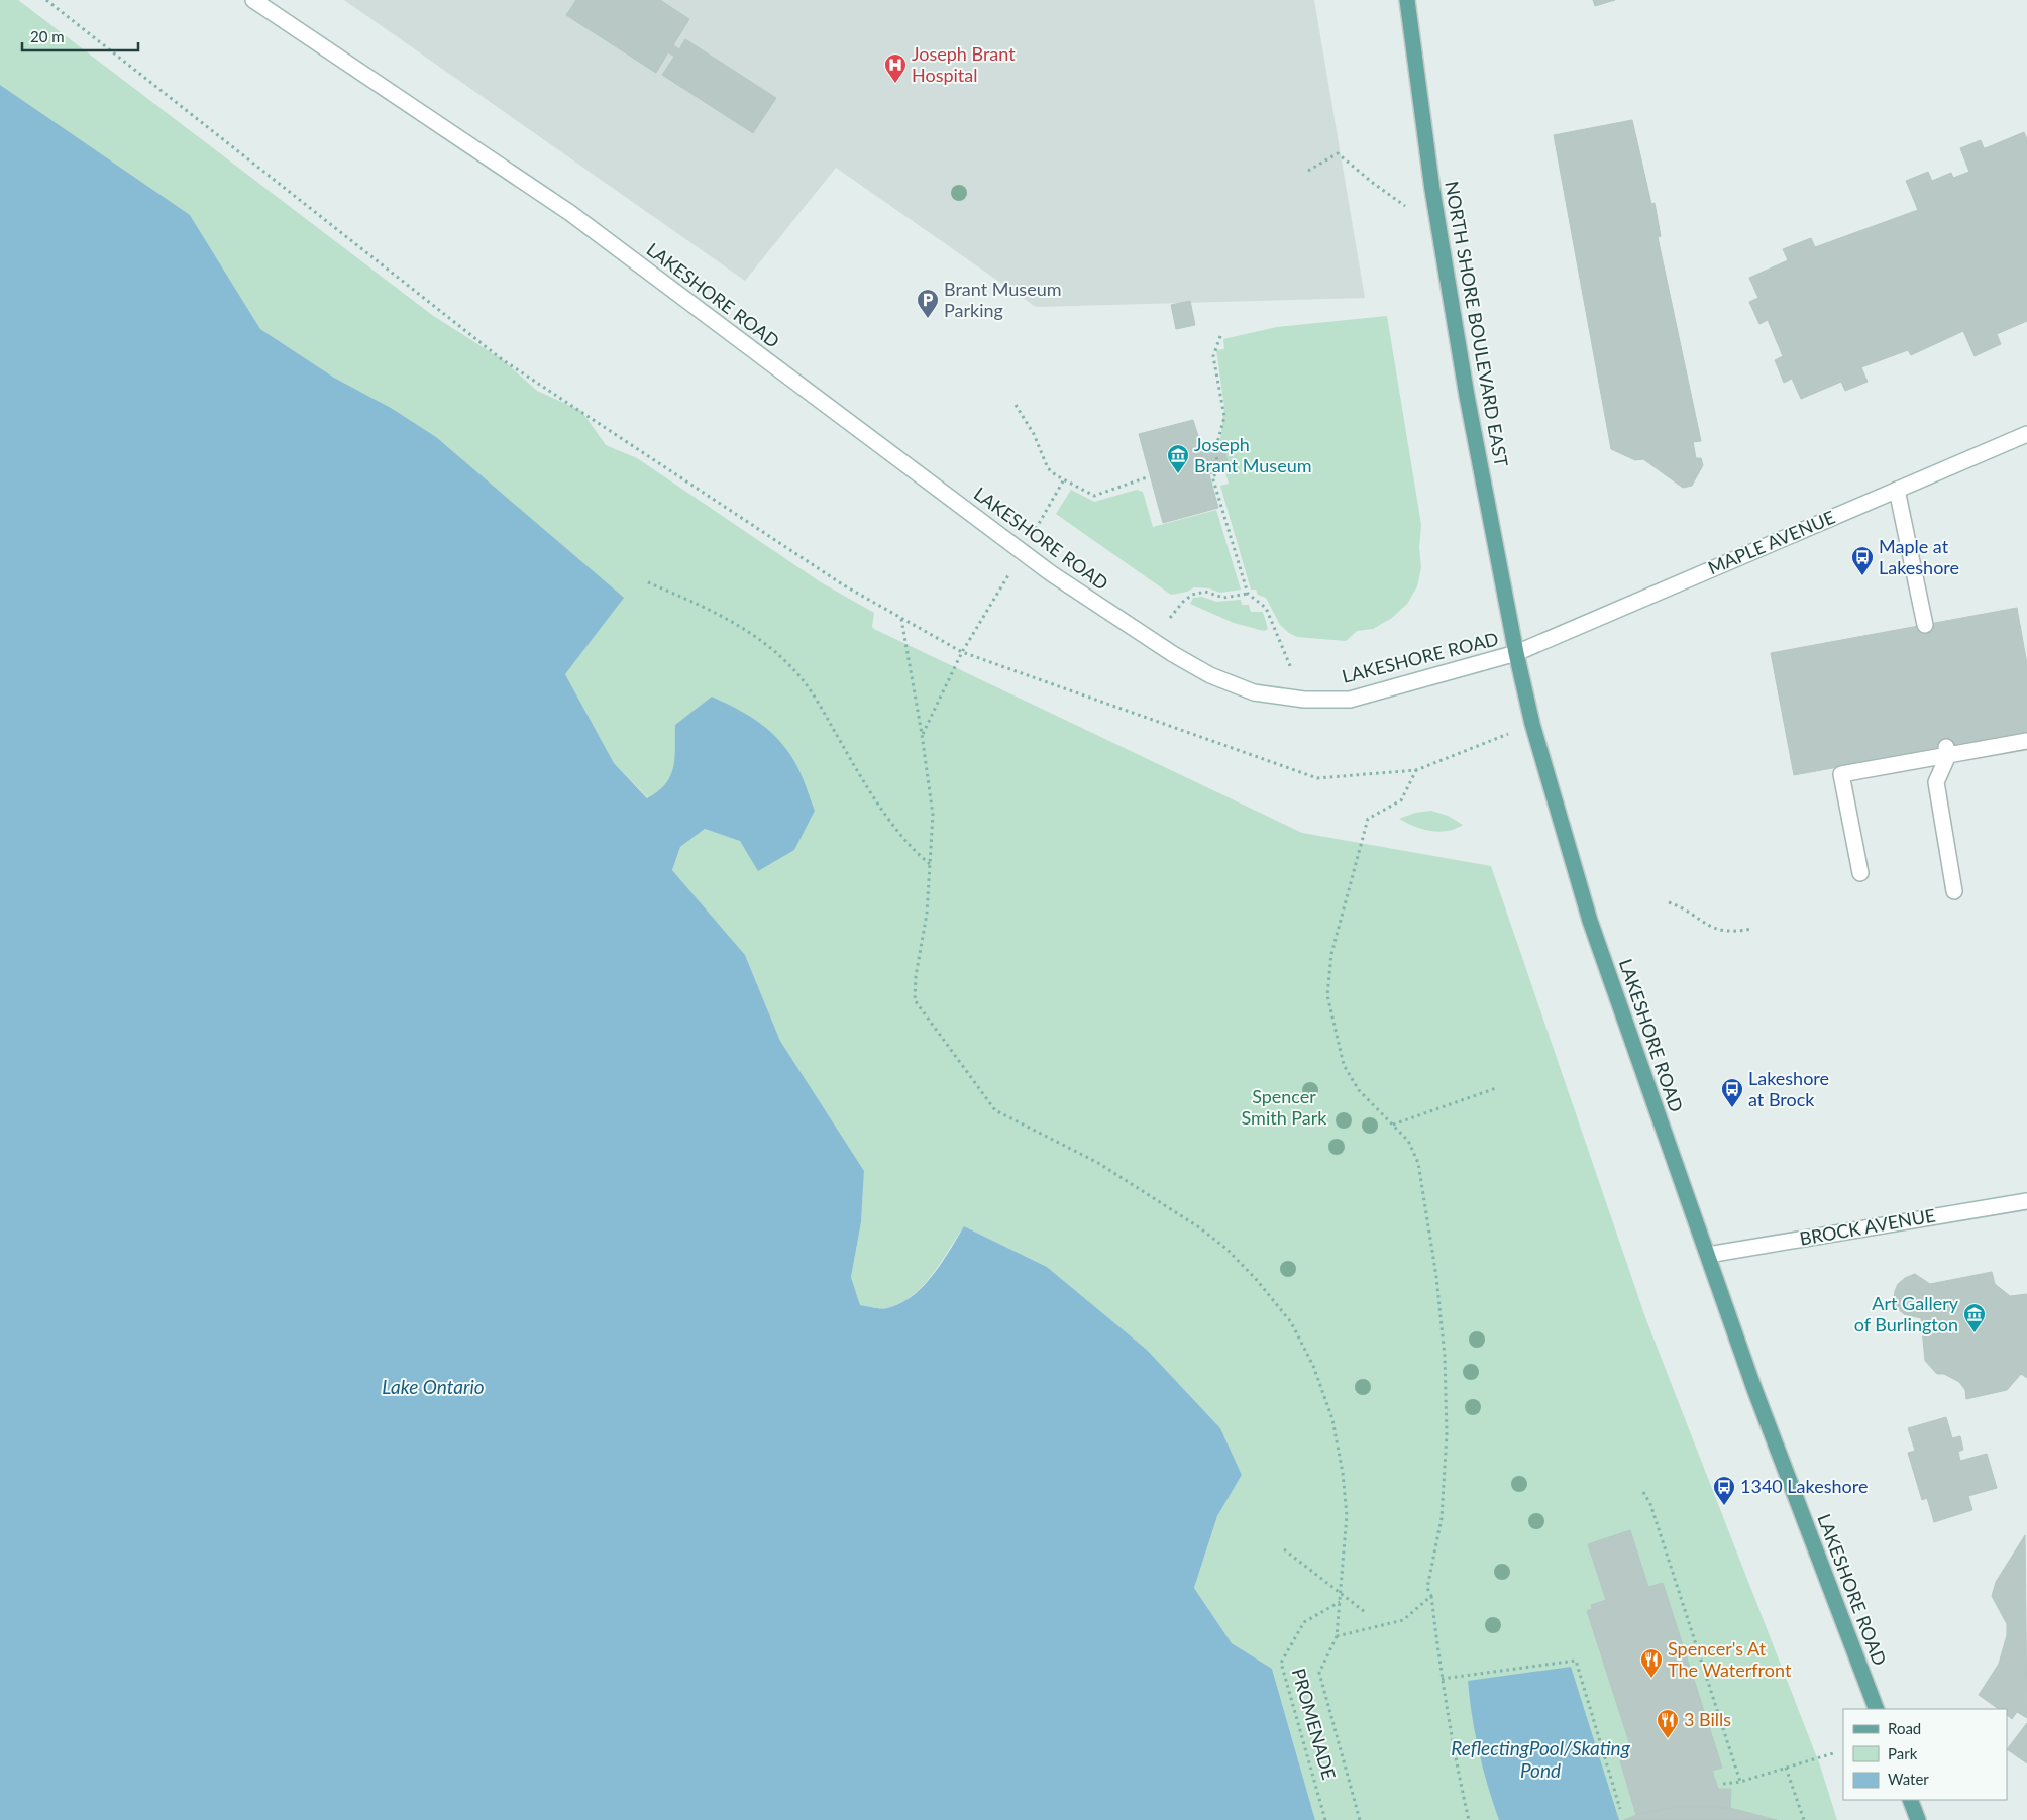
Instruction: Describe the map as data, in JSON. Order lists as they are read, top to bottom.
{
  "streets": {
    "main road": [
      "LAKESHORE ROAD",
      "NORTH SHORE BOULEVARD EAST",
      "MAPLE AVENUE",
      "BROCK AVENUE"
    ],
    "path": ["PROMENADE"]
  },
  "crossings": [
    ["LAKESHORE ROAD", "NORTH SHORE BOULEVARD EAST"],
    ["LAKESHORE ROAD", "MAPLE AVENUE"],
    ["LAKESHORE ROAD", "BROCK AVENUE"],
    ["NORTH SHORE BOULEVARD EAST", "MAPLE AVENUE"]
  ],
  "water": ["Lake Ontario", "ReflectingPool/Skating Pond"],
  "parks": ["Spencer Smith Park"],
  "places": {
    "hospital": ["Joseph Brant Hospital"],
    "parking": ["Brant Museum Parking"],
    "museum": ["Joseph Brant Museum", "Art Gallery of Burlington"],
    "bus stop": ["Maple at Lakeshore", "Lakeshore at Brock", "1340 Lakeshore"],
    "restaurant": ["Spencer's At The Waterfront", "3 Bills"]
  },
  "legend": ["Road", "Park", "Water"],
  "scale_bar": "20 m"
}
